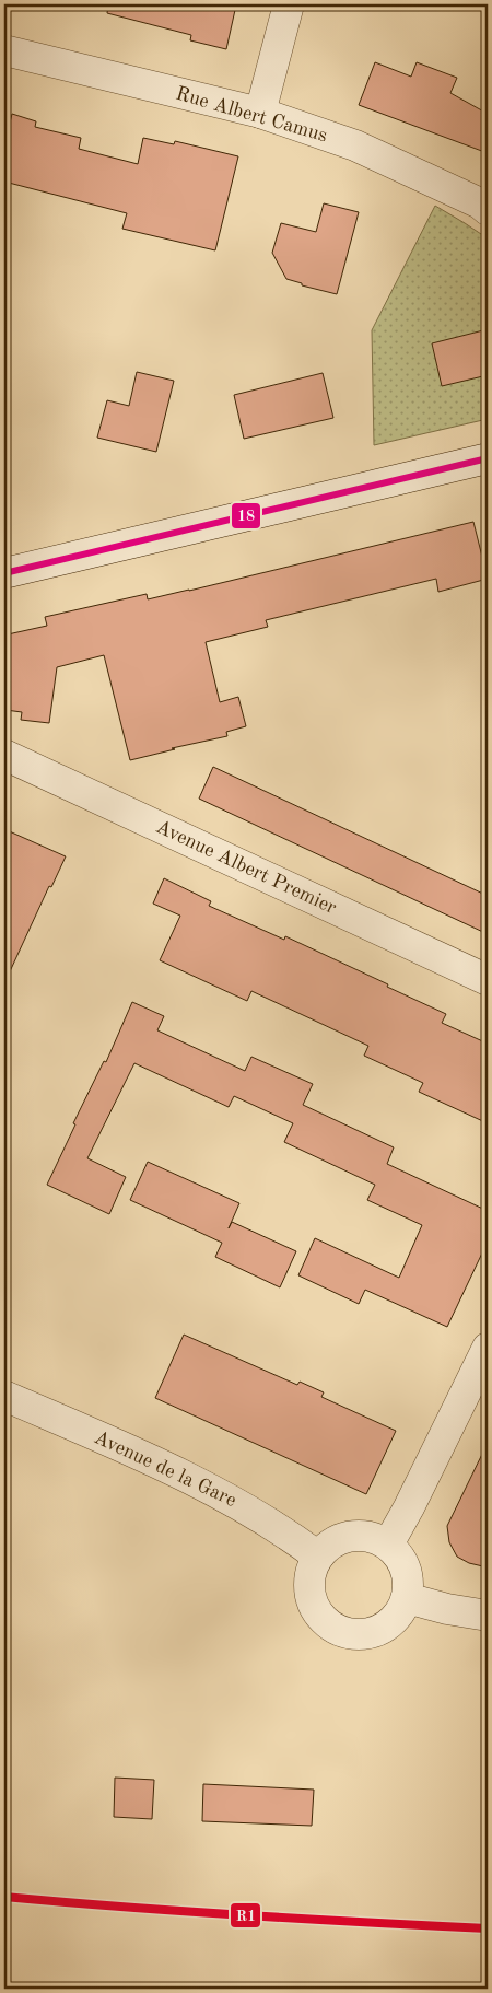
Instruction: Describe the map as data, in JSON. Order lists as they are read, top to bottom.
{
  "streets": {
    "street": ["Rue Albert Camus", "Avenue Albert Premier", "Avenue de la Gare"]
  },
  "lines": ["transit line 18", "transit line R1"]
}
